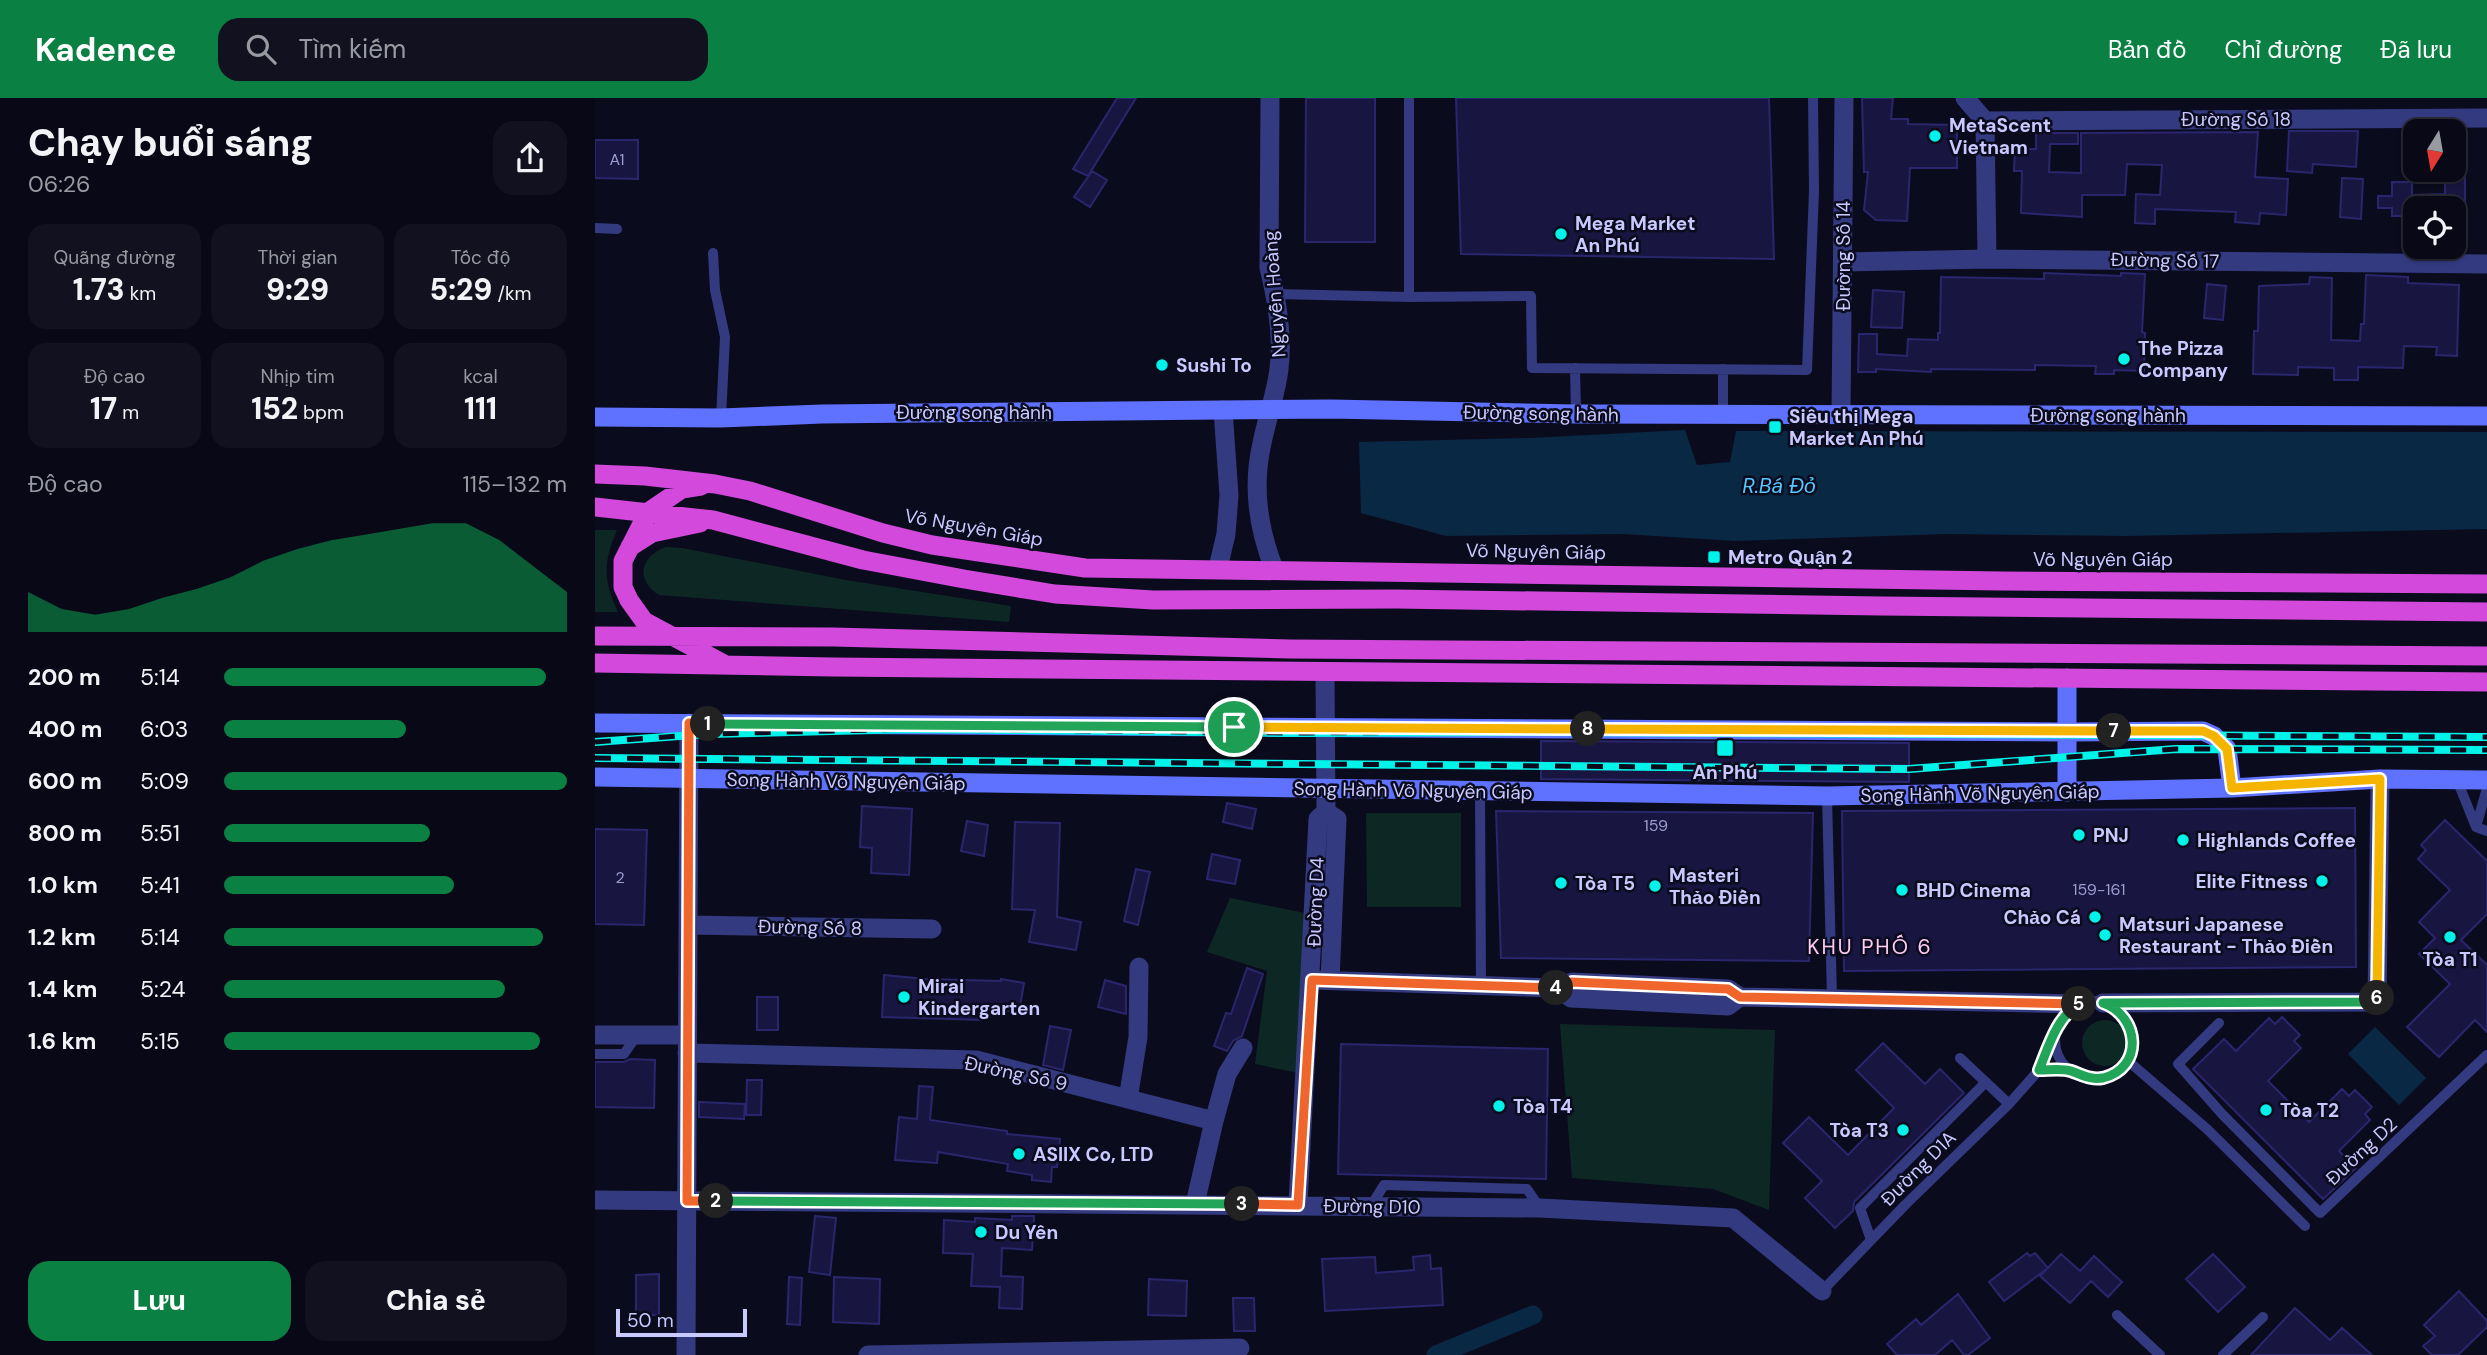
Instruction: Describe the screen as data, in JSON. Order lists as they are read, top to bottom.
{
  "streets": {
    "highway": ["Võ Nguyên Giáp"],
    "main road": ["Đường song hành", "Song Hành Võ Nguyên Giáp"],
    "street": [
      "Đường Số 18",
      "Đường Số 14",
      "Đường Số 17",
      "Nguyễn Hoàng",
      "Đường D4",
      "Đường Số 8",
      "Đường Số 9",
      "Đường D10"
    ],
    "lane": ["Đường D2", "Đường D1A"]
  },
  "crossings": [
    ["Đường Số 14", "Đường Số 17"],
    ["Đường Số 14", "Đường song hành"],
    ["Nguyễn Hoàng", "Đường song hành"],
    ["Nguyễn Hoàng", "Võ Nguyên Giáp"],
    ["Song Hành Võ Nguyên Giáp", "Đường D4"],
    ["Đường D4", "Đường D10"],
    ["Đường D1A", "Đường D10"]
  ],
  "districts": ["KHU PHỐ 6"],
  "water": ["R.Bá Đỏ"],
  "places": {
    "other": [
      "MetaScent Vietnam",
      "Mega Market An Phú",
      "The Pizza Company",
      "Sushi To",
      "PNJ",
      "Highlands Coffee",
      "Elite Fitness",
      "Tòa T5",
      "Masteri Thảo Điền",
      "BHD Cinema",
      "Chảo Cá",
      "Matsuri Japanese Restaurant - Thảo Điền",
      "Tòa T1",
      "Mirai Kindergarten",
      "Tòa T4",
      "Tòa T2",
      "Tòa T3",
      "ASIIX Co, LTD",
      "Du Yên"
    ],
    "transit": ["Siêu thị Mega Market An Phú", "Metro Quận 2", "An Phú"]
  },
  "house_numbers": [
    "A1",
    "159",
    "2",
    "159-161"
  ],
  "scale_bar": "50 m",
  "north": "bottom",
  "page": {
    "header": "Kadence",
    "search": "Tìm kiếm",
    "nav": ["Bản đồ", "Chỉ đường", "Đã lưu"],
    "heading": ["Chạy buổi sáng", "06:26"],
    "stats": [
      ["Quãng đường", "1.73 km"],
      ["Thời gian", "9:29"],
      ["Tốc độ", "5:29 /km"],
      ["Độ cao", "17 m"],
      ["Nhịp tim", "152 bpm"],
      ["kcal", "111"]
    ],
    "chart": ["Độ cao", "115–132 m"],
    "list": [
      {
        "name": "200 m",
        "note": "5:14"
      },
      {
        "name": "400 m",
        "note": "6:03"
      },
      {
        "name": "600 m",
        "note": "5:09"
      },
      {
        "name": "800 m",
        "note": "5:51"
      },
      {
        "name": "1.0 km",
        "note": "5:41"
      },
      {
        "name": "1.2 km",
        "note": "5:14"
      },
      {
        "name": "1.4 km",
        "note": "5:24"
      },
      {
        "name": "1.6 km",
        "note": "5:15"
      }
    ],
    "pins": [
      "1",
      "8",
      "7",
      "4",
      "6",
      "5",
      "2",
      "3"
    ],
    "buttons": ["Lưu", "Chia sẻ"],
    "scale": "50 m"
  }
}
